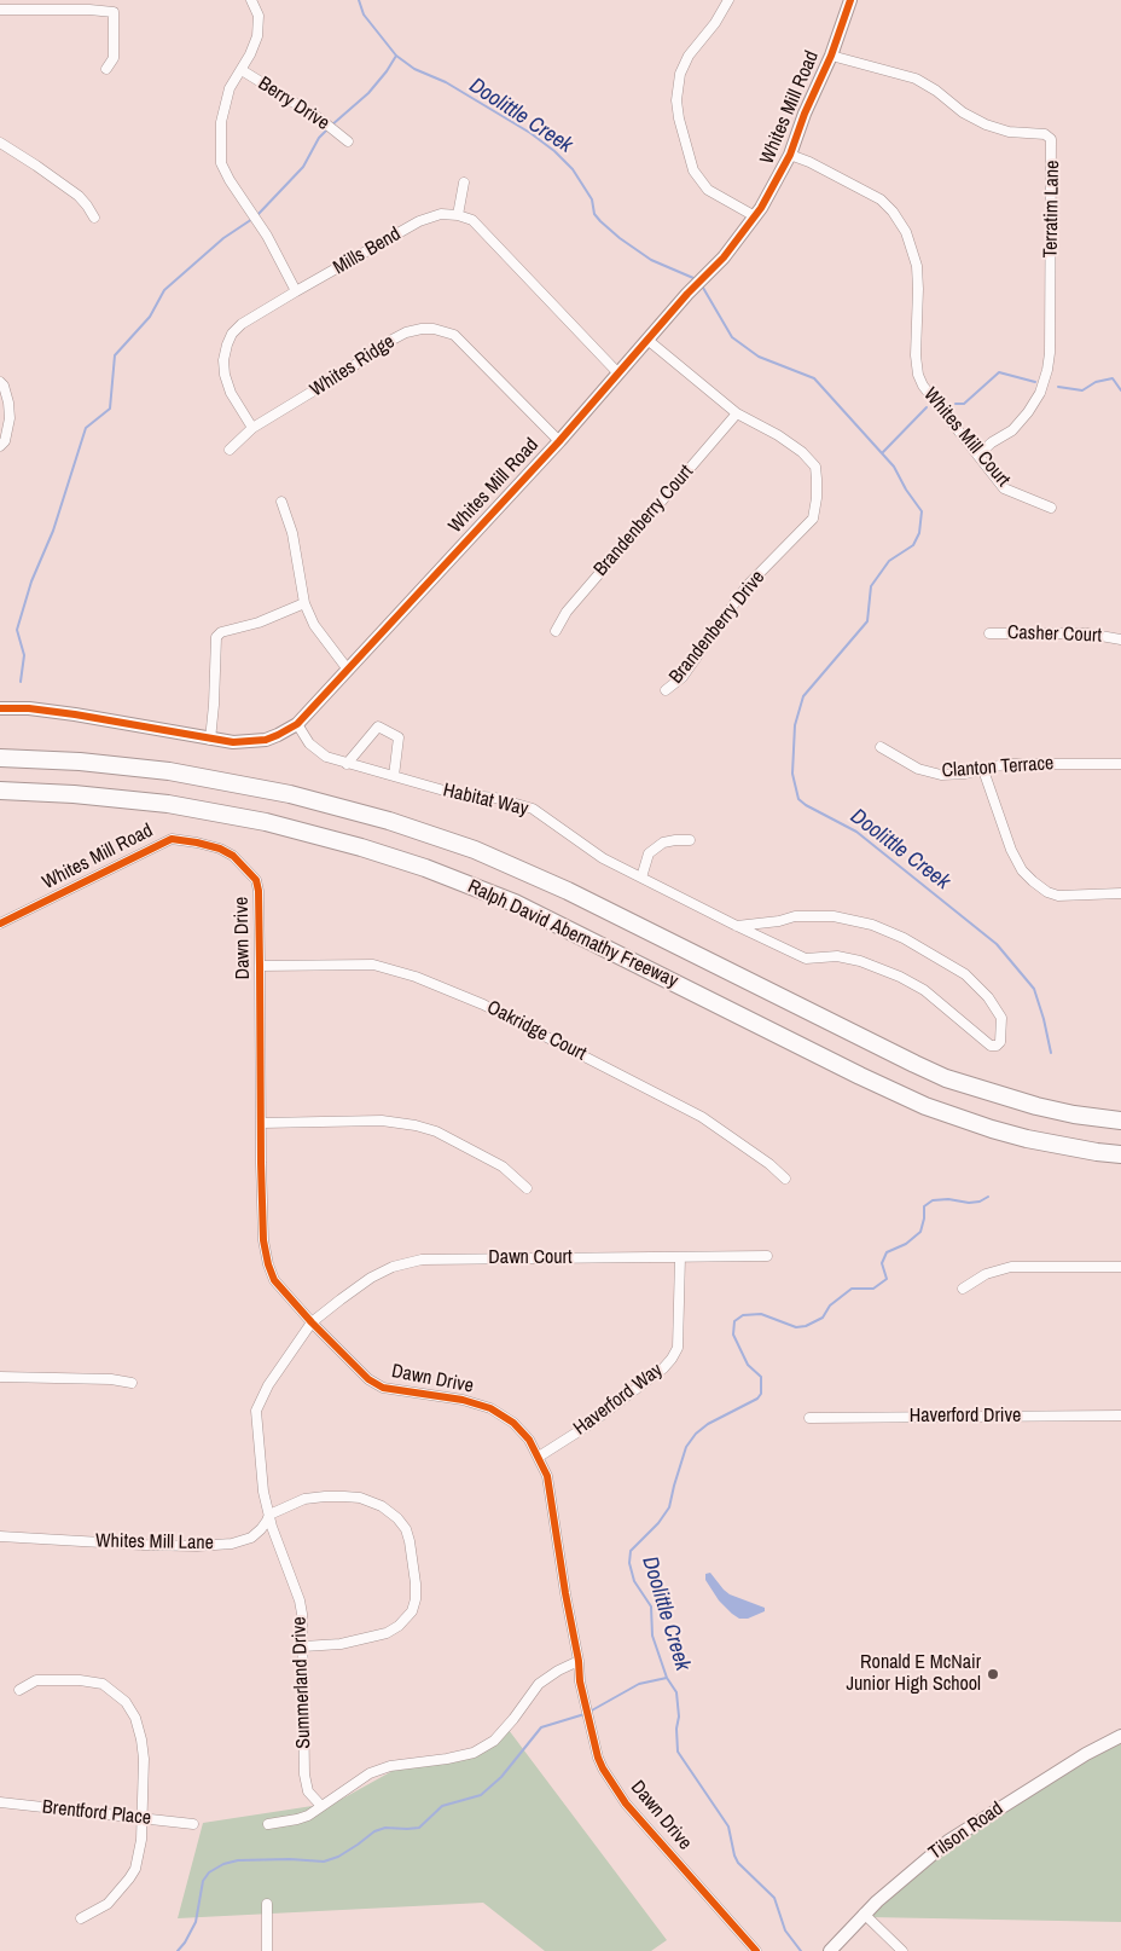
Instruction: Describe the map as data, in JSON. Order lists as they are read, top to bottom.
{
  "streets": {
    "highway": ["Ralph David Abernathy Freeway"],
    "street": [
      "Berry Drive",
      "Whites Mill Road",
      "Terratim Lane",
      "Mills Bend",
      "Whites Ridge",
      "Whites Mill Court",
      "Brandenberry Court",
      "Brandenberry Drive",
      "Casher Court",
      "Clanton Terrace",
      "Habitat Way",
      "Dawn Drive",
      "Oakridge Court",
      "Dawn Court",
      "Haverford Way",
      "Haverford Drive",
      "Whites Mill Lane",
      "Summerland Drive",
      "Brentford Place",
      "Tilson Road"
    ]
  },
  "crossings": [
    ["Whites Mill Road", "Terratim Lane"],
    ["Whites Mill Road", "Whites Ridge"],
    ["Whites Mill Road", "Whites Mill Court"],
    ["Whites Mill Road", "Brandenberry Drive"],
    ["Whites Mill Road", "Habitat Way"],
    ["Whites Mill Road", "Dawn Drive"],
    ["Terratim Lane", "Whites Mill Court"],
    ["Brandenberry Court", "Brandenberry Drive"],
    ["Dawn Drive", "Oakridge Court"],
    ["Dawn Drive", "Dawn Court"],
    ["Dawn Drive", "Haverford Way"],
    ["Dawn Drive", "Summerland Drive"],
    ["Dawn Court", "Haverford Way"],
    ["Dawn Court", "Summerland Drive"],
    ["Whites Mill Lane", "Summerland Drive"]
  ],
  "water": ["Doolittle Creek"],
  "places": ["Ronald E McNair Junior High School"]
}
